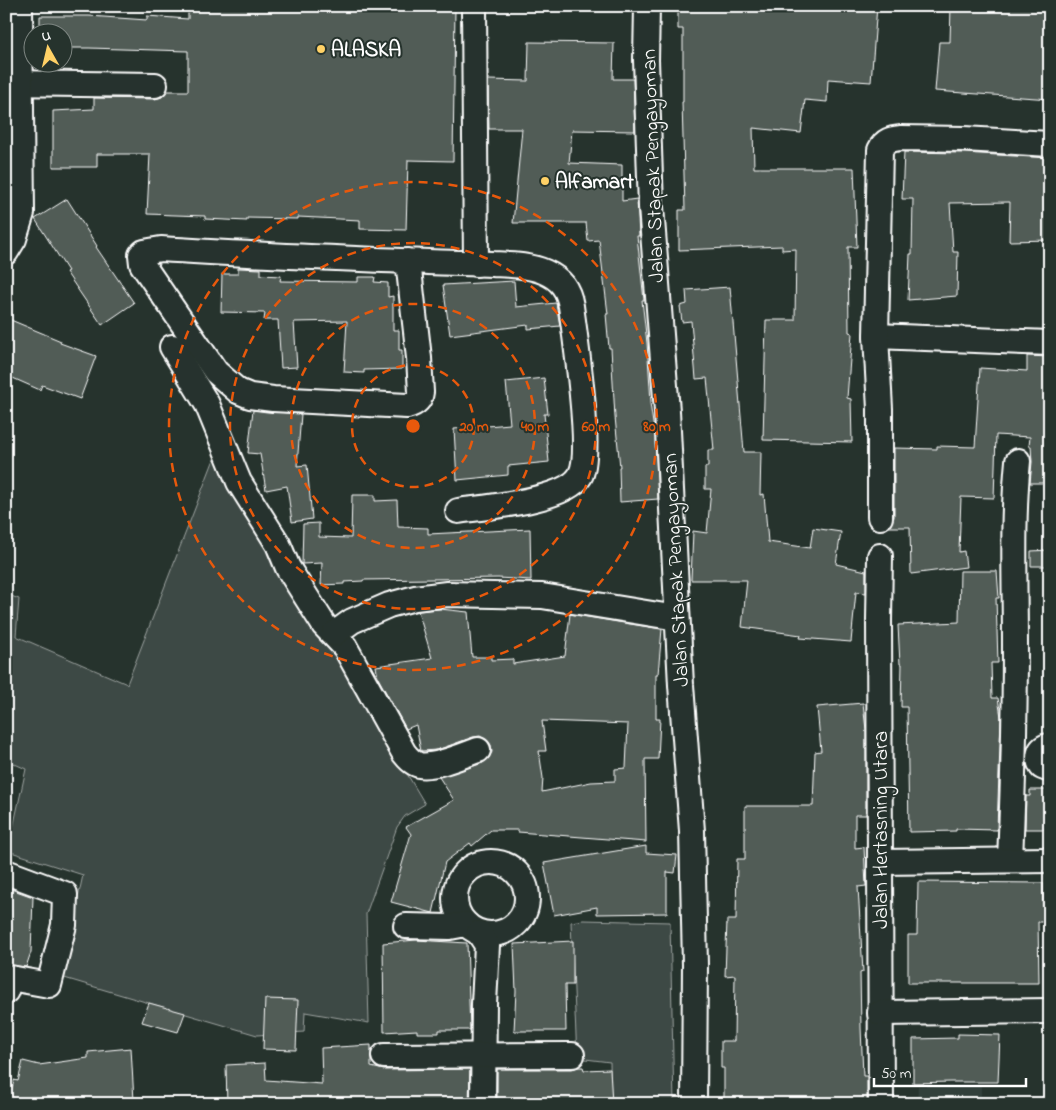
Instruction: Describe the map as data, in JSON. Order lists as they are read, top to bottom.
{
  "streets": {
    "street": ["Jalan Stapak Pengayoman", "Jalan Hertasning Utara"]
  },
  "places": ["ALASKA", "Alfamart"],
  "scale_bar": "50 m",
  "north": "top",
  "rings": [
    "20 m",
    "40 m",
    "60 m",
    "80 m"
  ]
}
